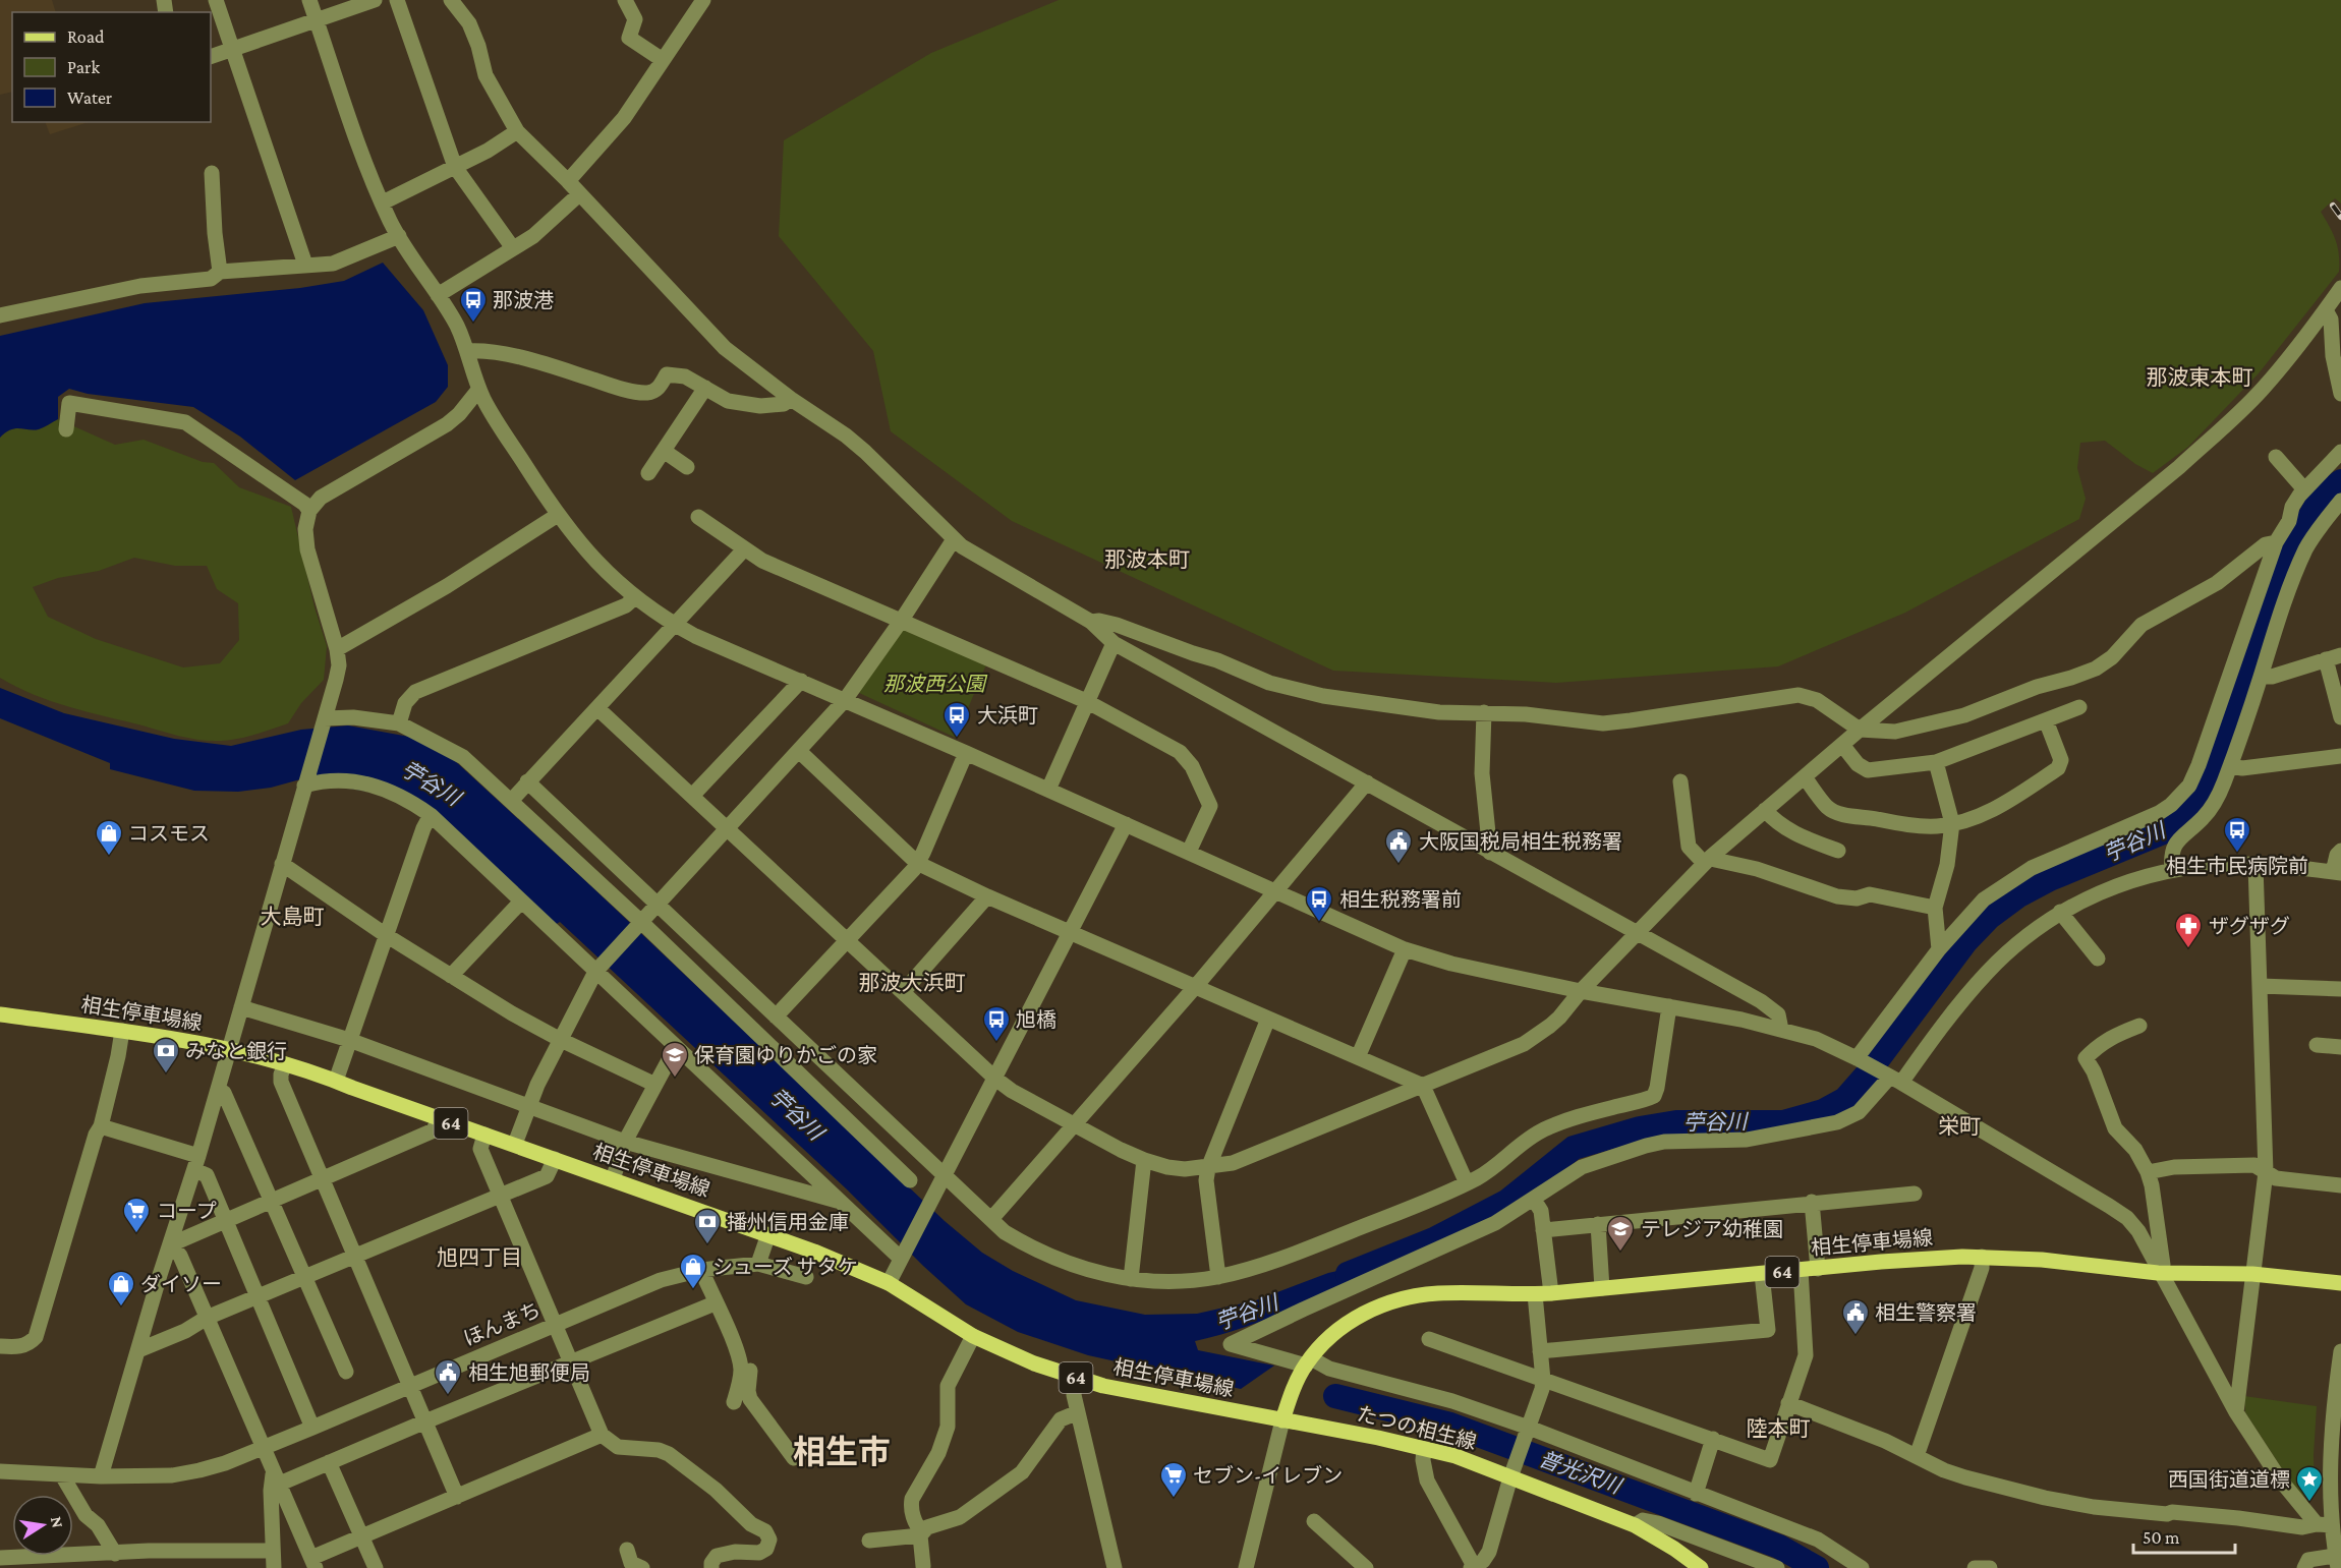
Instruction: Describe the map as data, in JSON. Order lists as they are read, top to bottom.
{
  "streets": {
    "main road": ["相生停車場線", "64", "たつの相生線"],
    "street": ["ほんまち"]
  },
  "crossings": [
    ["相生停車場線", "たつの相生線"]
  ],
  "districts": [
    "那波東本町",
    "那波本町",
    "大島町",
    "那波大浜町",
    "栄町",
    "旭四丁目",
    "陸本町",
    "相生市"
  ],
  "water": ["苧谷川", "普光沢川"],
  "parks": ["那波西公園"],
  "places": {
    "bus stop": [
      "那波港",
      "大浜町",
      "相生市民病院前",
      "相生税務署前",
      "旭橋"
    ],
    "shop": ["コスモス", "シューズ サタケ", "ダイソー"],
    "public building": ["大阪国税局相生税務署", "相生警察署", "相生旭郵便局"],
    "pharmacy": ["ザグザグ"],
    "bank": ["みなと銀行", "播州信用金庫"],
    "school or university": ["保育園ゆりかごの家", "テレジア幼稚園"],
    "supermarket": ["コープ", "セブン-イレブン"],
    "place": ["西国街道道標"]
  },
  "legend": ["Road", "Park", "Water"],
  "scale_bar": "50 m",
  "north": "right"
}
